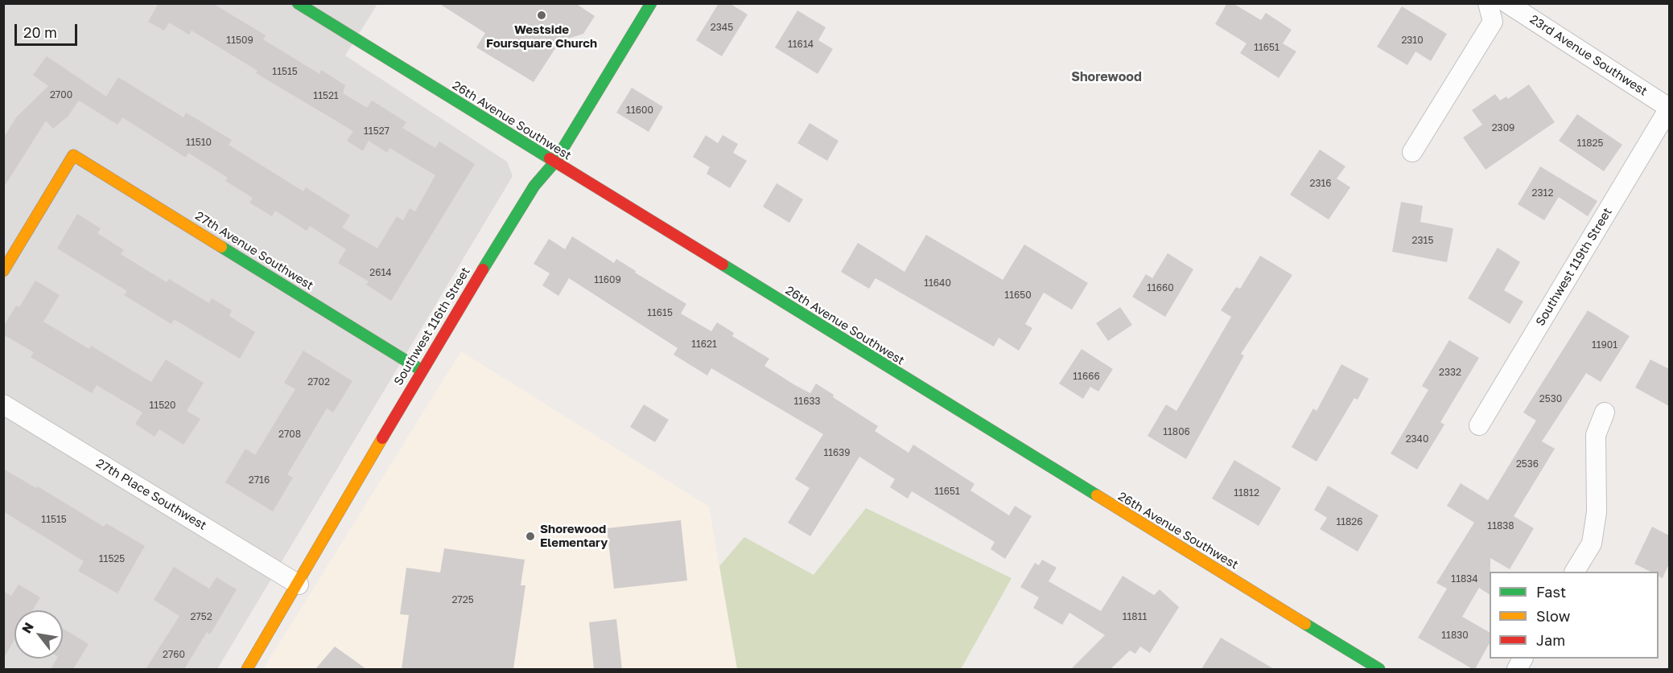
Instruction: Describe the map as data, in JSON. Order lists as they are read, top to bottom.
{
  "streets": {
    "street": [
      "23rd Avenue Southwest",
      "26th Avenue Southwest",
      "27th Avenue Southwest",
      "Southwest 119th Street",
      "Southwest 116th Street",
      "27th Place Southwest"
    ]
  },
  "crossings": [
    ["23rd Avenue Southwest", "Southwest 119th Street"],
    ["26th Avenue Southwest", "Southwest 116th Street"],
    ["27th Avenue Southwest", "Southwest 116th Street"],
    ["Southwest 116th Street", "27th Place Southwest"]
  ],
  "districts": ["Shorewood"],
  "places": ["Westside Foursquare Church", "Shorewood Elementary"],
  "house_numbers": [
    "2345",
    "11509",
    "2310",
    "11614",
    "11651",
    "11515",
    "2700",
    "11521",
    "11600",
    "2309",
    "11527",
    "11510",
    "11825",
    "2316",
    "2312",
    "2315",
    "2614",
    "11609",
    "11640",
    "11660",
    "11650",
    "11615",
    "11621",
    "11901",
    "2332",
    "11666",
    "2702",
    "2530",
    "11633",
    "11520",
    "11806",
    "2708",
    "2340",
    "11639",
    "2536",
    "2716",
    "11651",
    "11812",
    "11515",
    "11826",
    "11838",
    "11525",
    "11834",
    "2725",
    "2752",
    "11811",
    "11830",
    "2760"
  ],
  "legend": ["Fast", "Slow", "Jam"],
  "scale_bar": "20 m",
  "north": "top left"
}
